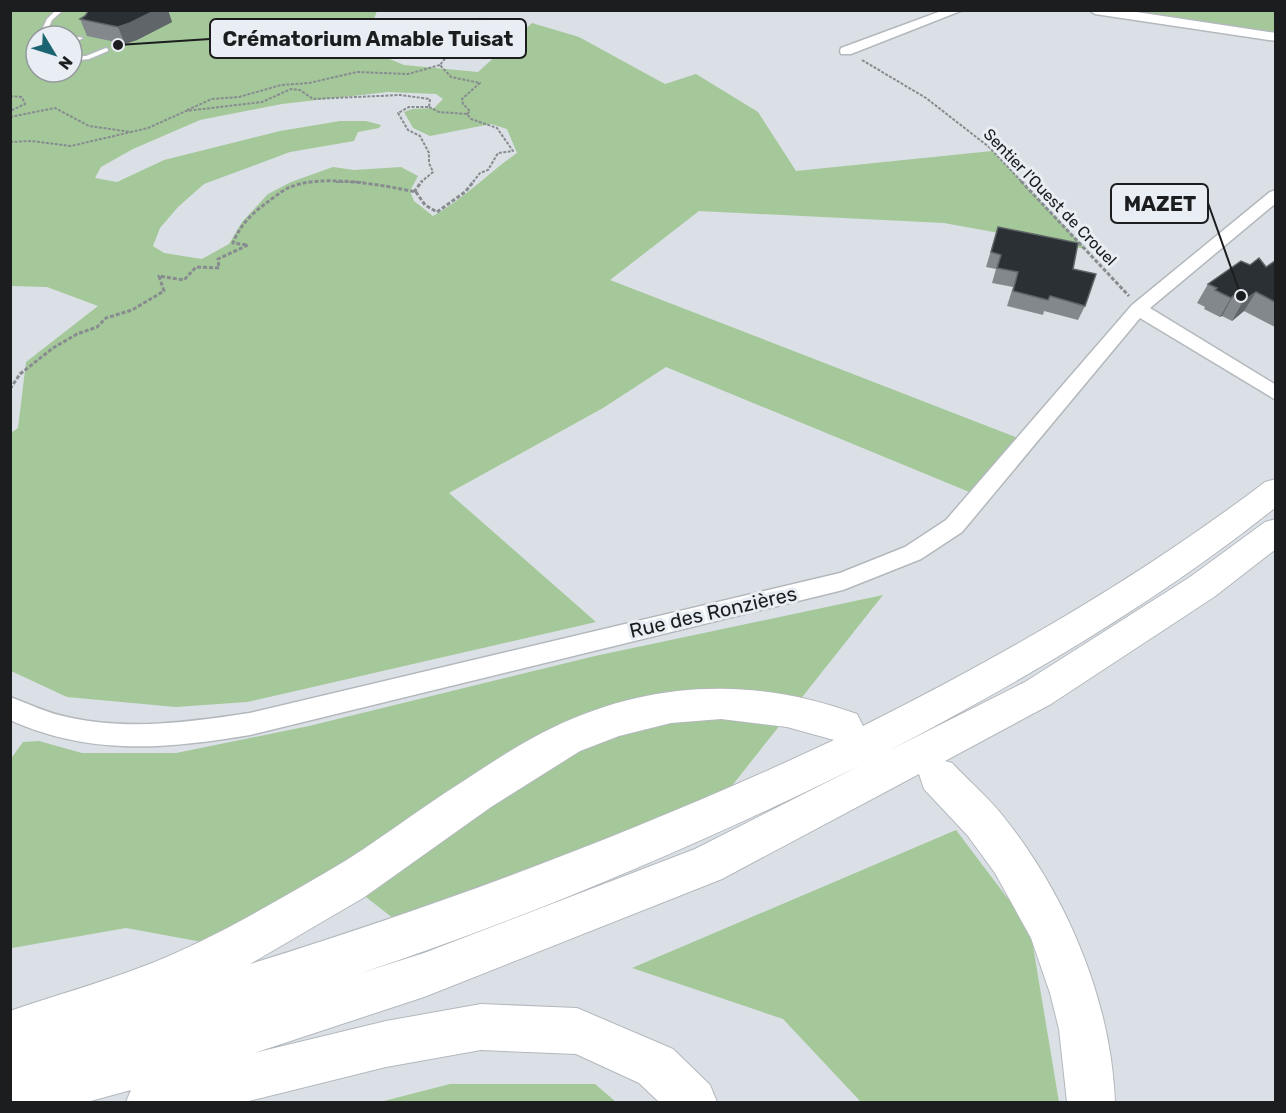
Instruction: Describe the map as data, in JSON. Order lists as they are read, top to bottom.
{
  "streets": {
    "street": ["Rue des Ronzières"],
    "path": ["Sentier l'Ouest de Crouel"]
  },
  "crossings": [
    ["Sentier l'Ouest de Crouel", "Rue des Ronzières"]
  ],
  "places": ["Crématorium Amable Tuisat", "MAZET"],
  "north": "bottom right"
}
